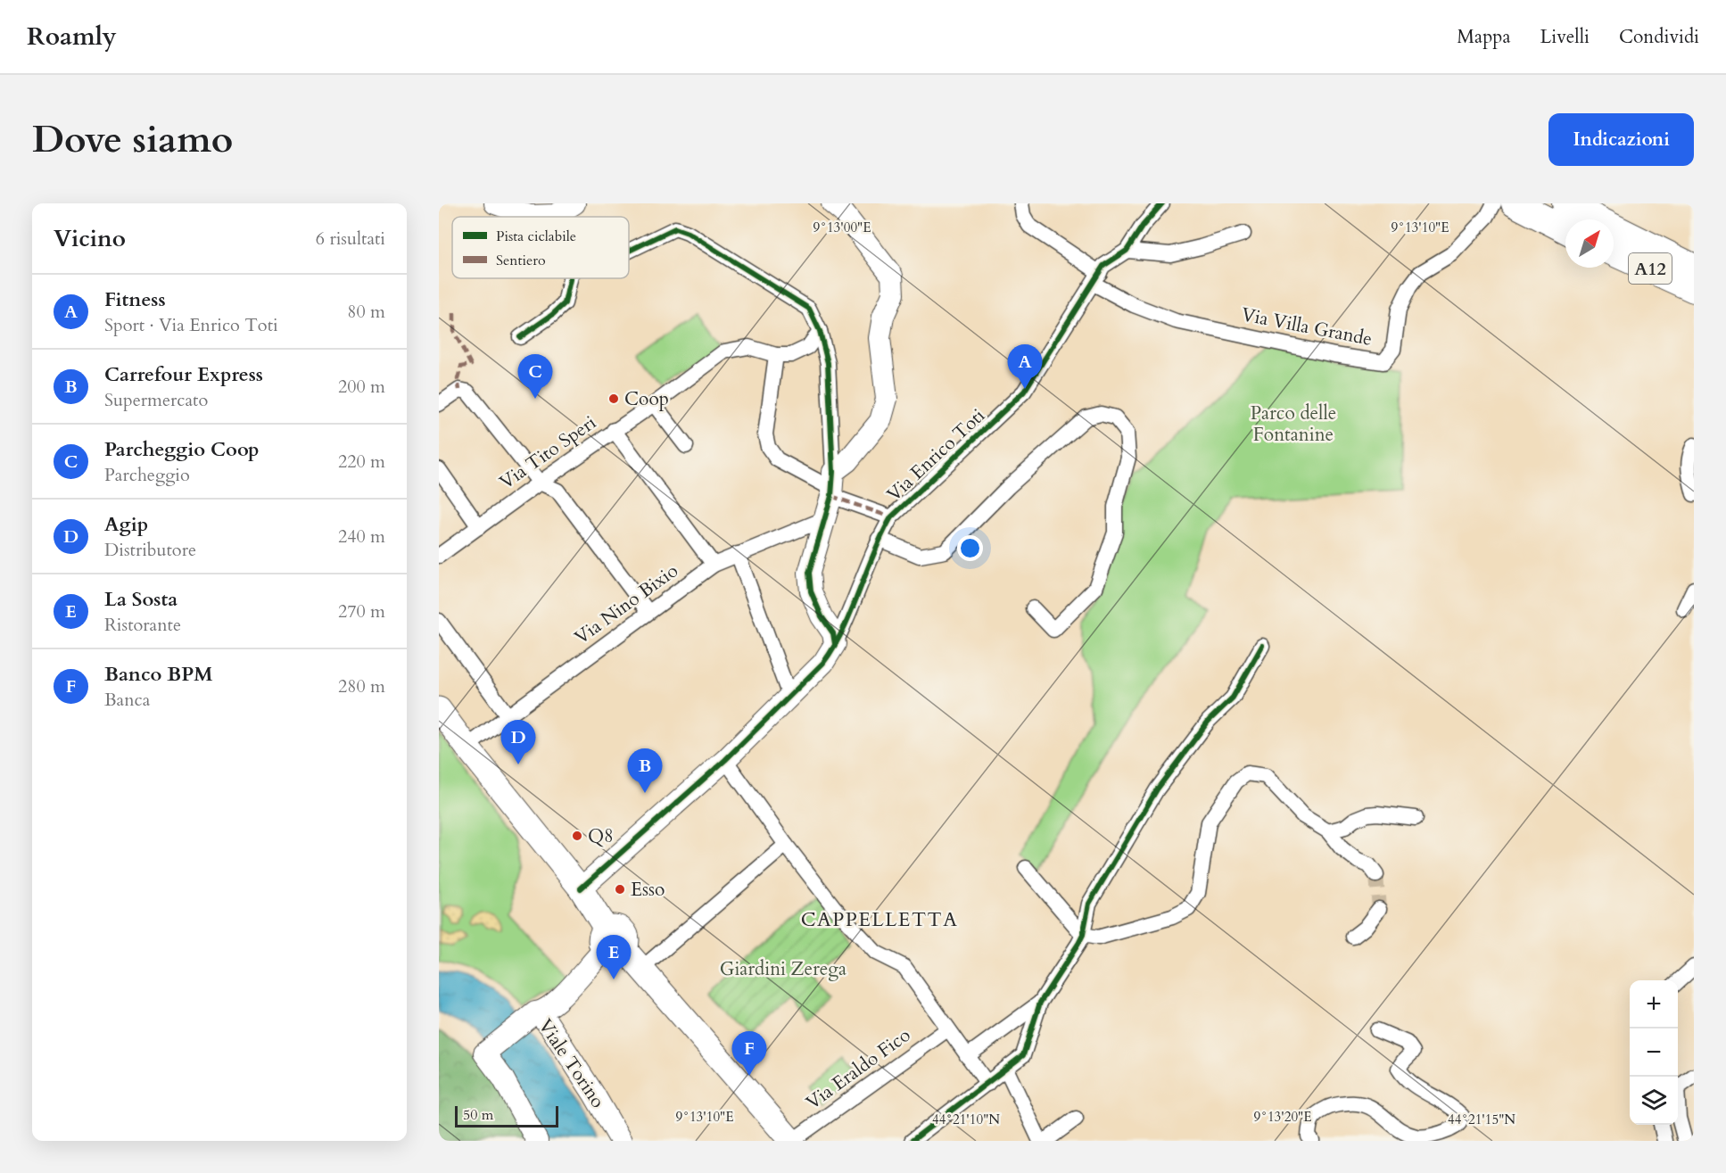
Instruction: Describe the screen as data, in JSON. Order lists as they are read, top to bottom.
{
  "streets": {
    "highway": ["A12"],
    "street": [
      "Via Villa Grande",
      "Via Tito Speri",
      "Via Enrico Toti",
      "Via Nino Bixio",
      "Viale Torino",
      "Via Eraldo Fico"
    ]
  },
  "crossings": [
    ["Via Villa Grande", "Via Enrico Toti"]
  ],
  "districts": ["CAPPELLETTA"],
  "parks": ["Parco delle Fontanine", "Giardini Zerega"],
  "places": ["Coop", "Q8", "Esso"],
  "legend": ["Pista ciclabile", "Sentiero"],
  "scale_bar": "50 m",
  "north": "top right",
  "page": {
    "header": "Roamly",
    "nav": ["Mappa", "Livelli", "Condividi"],
    "buttons": "Indicazioni",
    "title": "Dove siamo",
    "heading": ["Vicino", "6 risultati"],
    "list": [
      {
        "mark": "A",
        "name": "Fitness",
        "note": "Sport · Via Enrico Toti",
        "value": "80 m"
      },
      {
        "mark": "B",
        "name": "Carrefour Express",
        "note": "Supermercato",
        "value": "200 m"
      },
      {
        "mark": "C",
        "name": "Parcheggio Coop",
        "note": "Parcheggio",
        "value": "220 m"
      },
      {
        "mark": "D",
        "name": "Agip",
        "note": "Distributore",
        "value": "240 m"
      },
      {
        "mark": "E",
        "name": "La Sosta",
        "note": "Ristorante",
        "value": "270 m"
      },
      {
        "mark": "F",
        "name": "Banco BPM",
        "note": "Banca",
        "value": "280 m"
      }
    ],
    "pins": [
      "A",
      "C",
      "D",
      "B",
      "E",
      "F"
    ],
    "map_buttons": ["+", "−"],
    "scale": "50 m"
  },
  "coordinates": [
    "9°13'10\"E",
    "9°13'00\"E",
    "9°13'20\"E",
    "44°21'10\"N",
    "44°21'15\"N"
  ]
}
